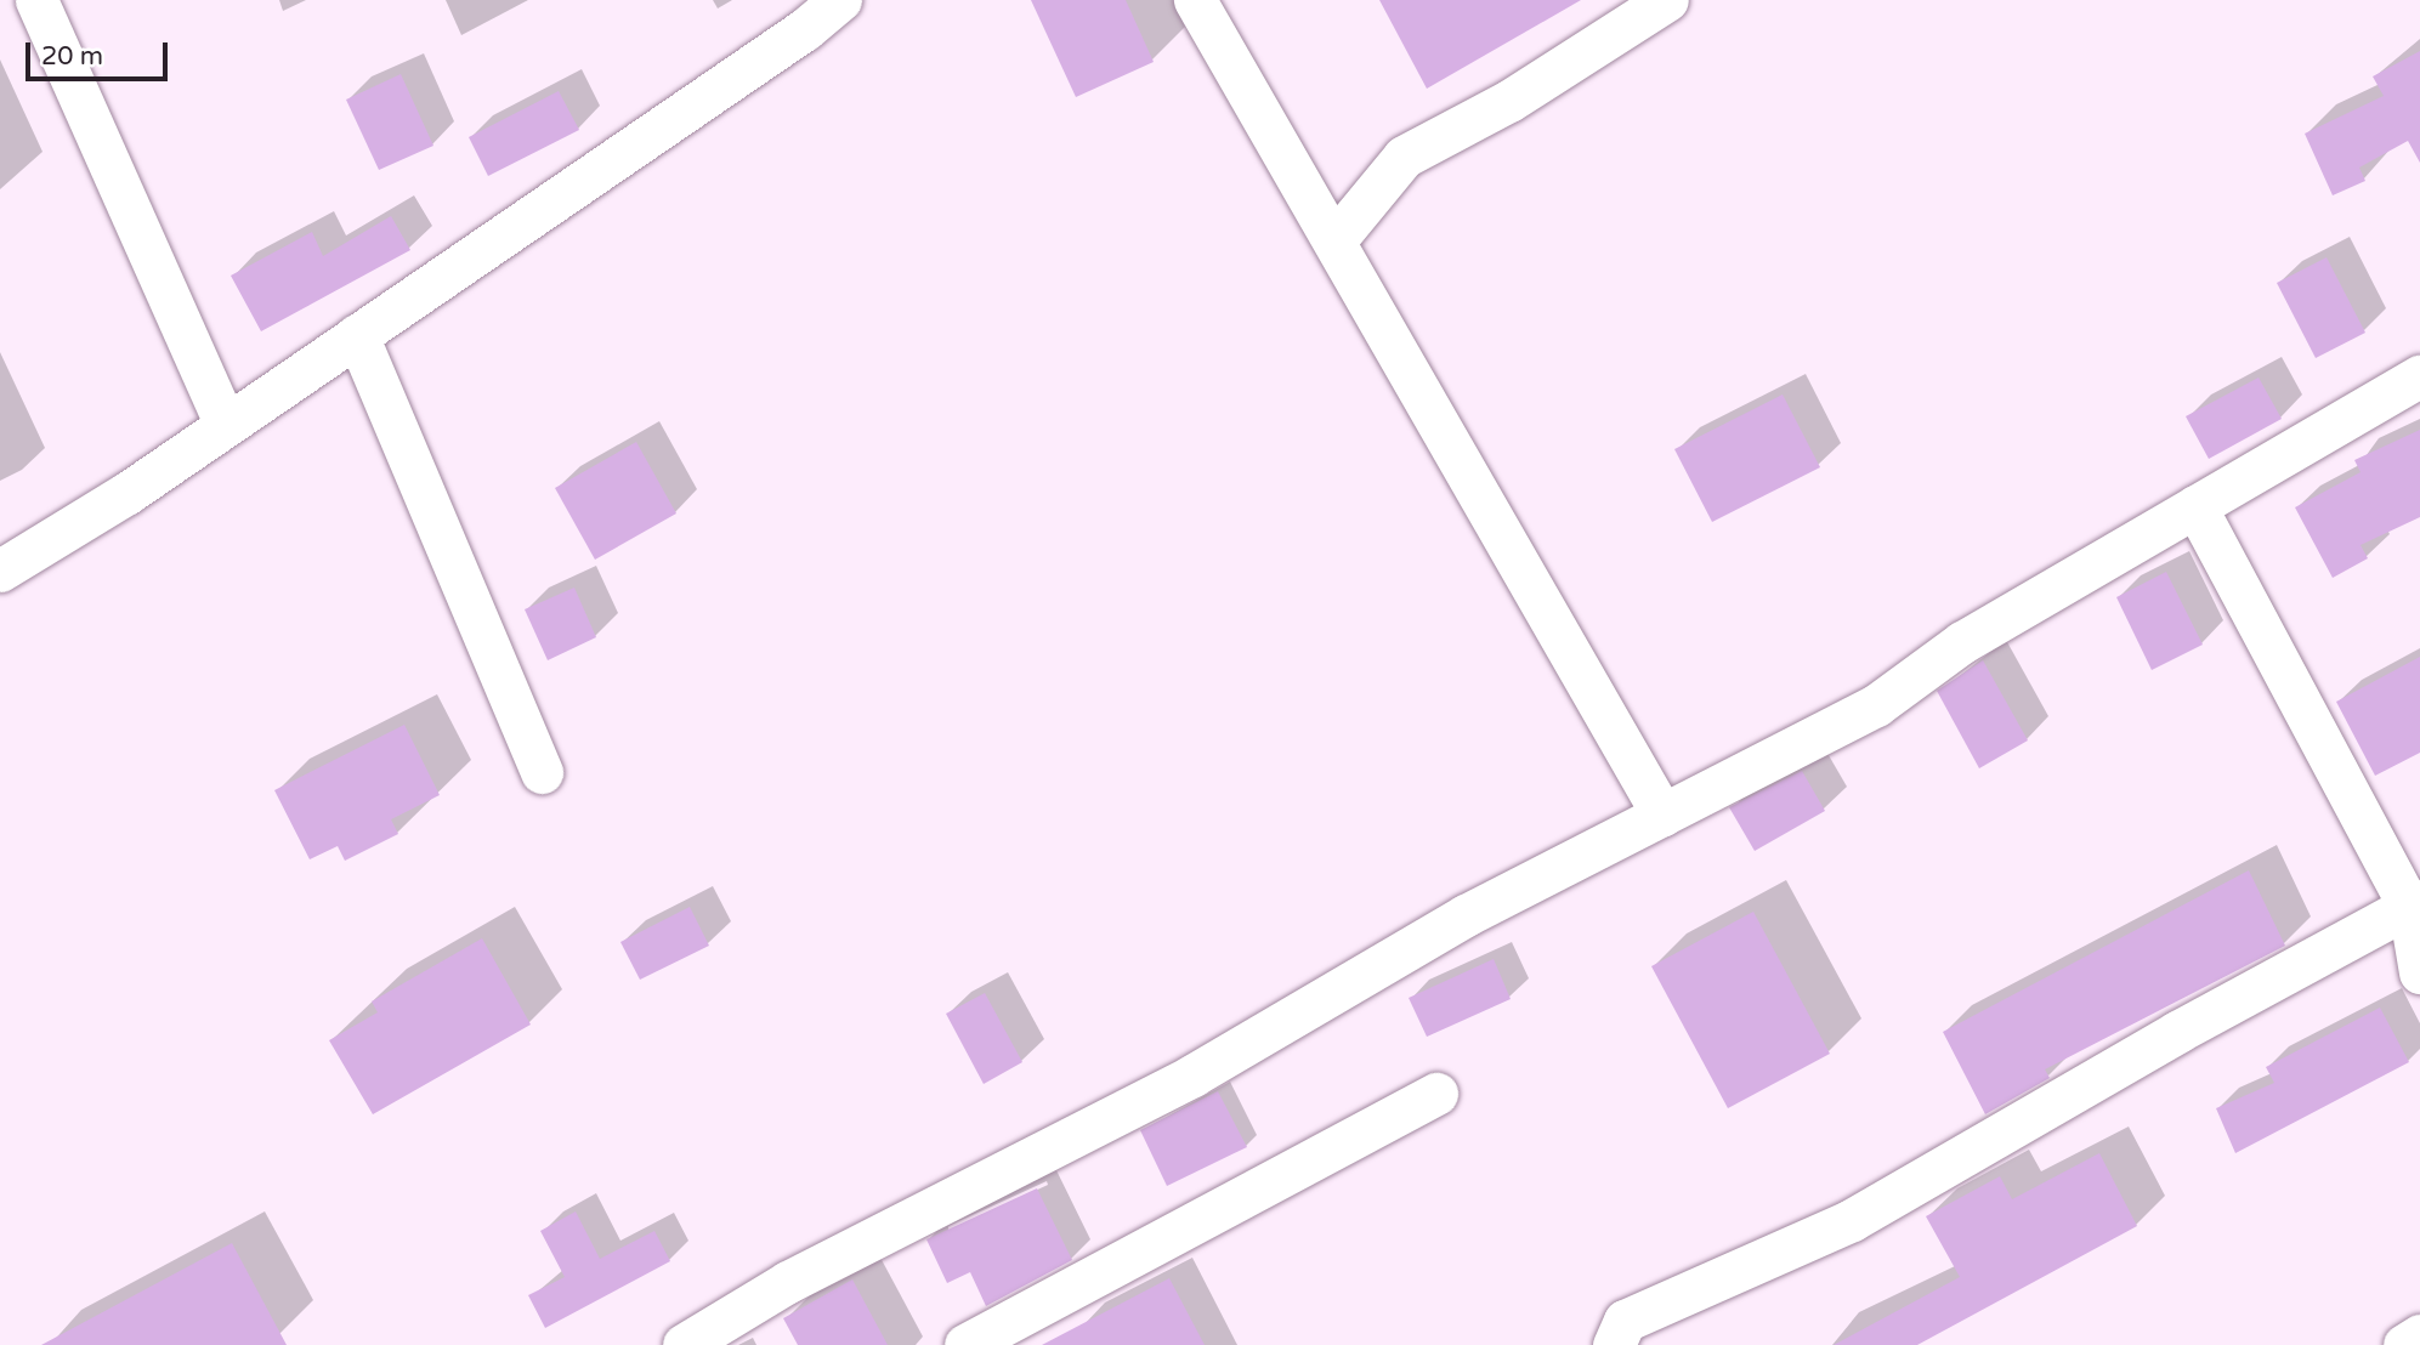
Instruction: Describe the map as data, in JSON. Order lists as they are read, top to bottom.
{
  "scale_bar": "20 m"
}
